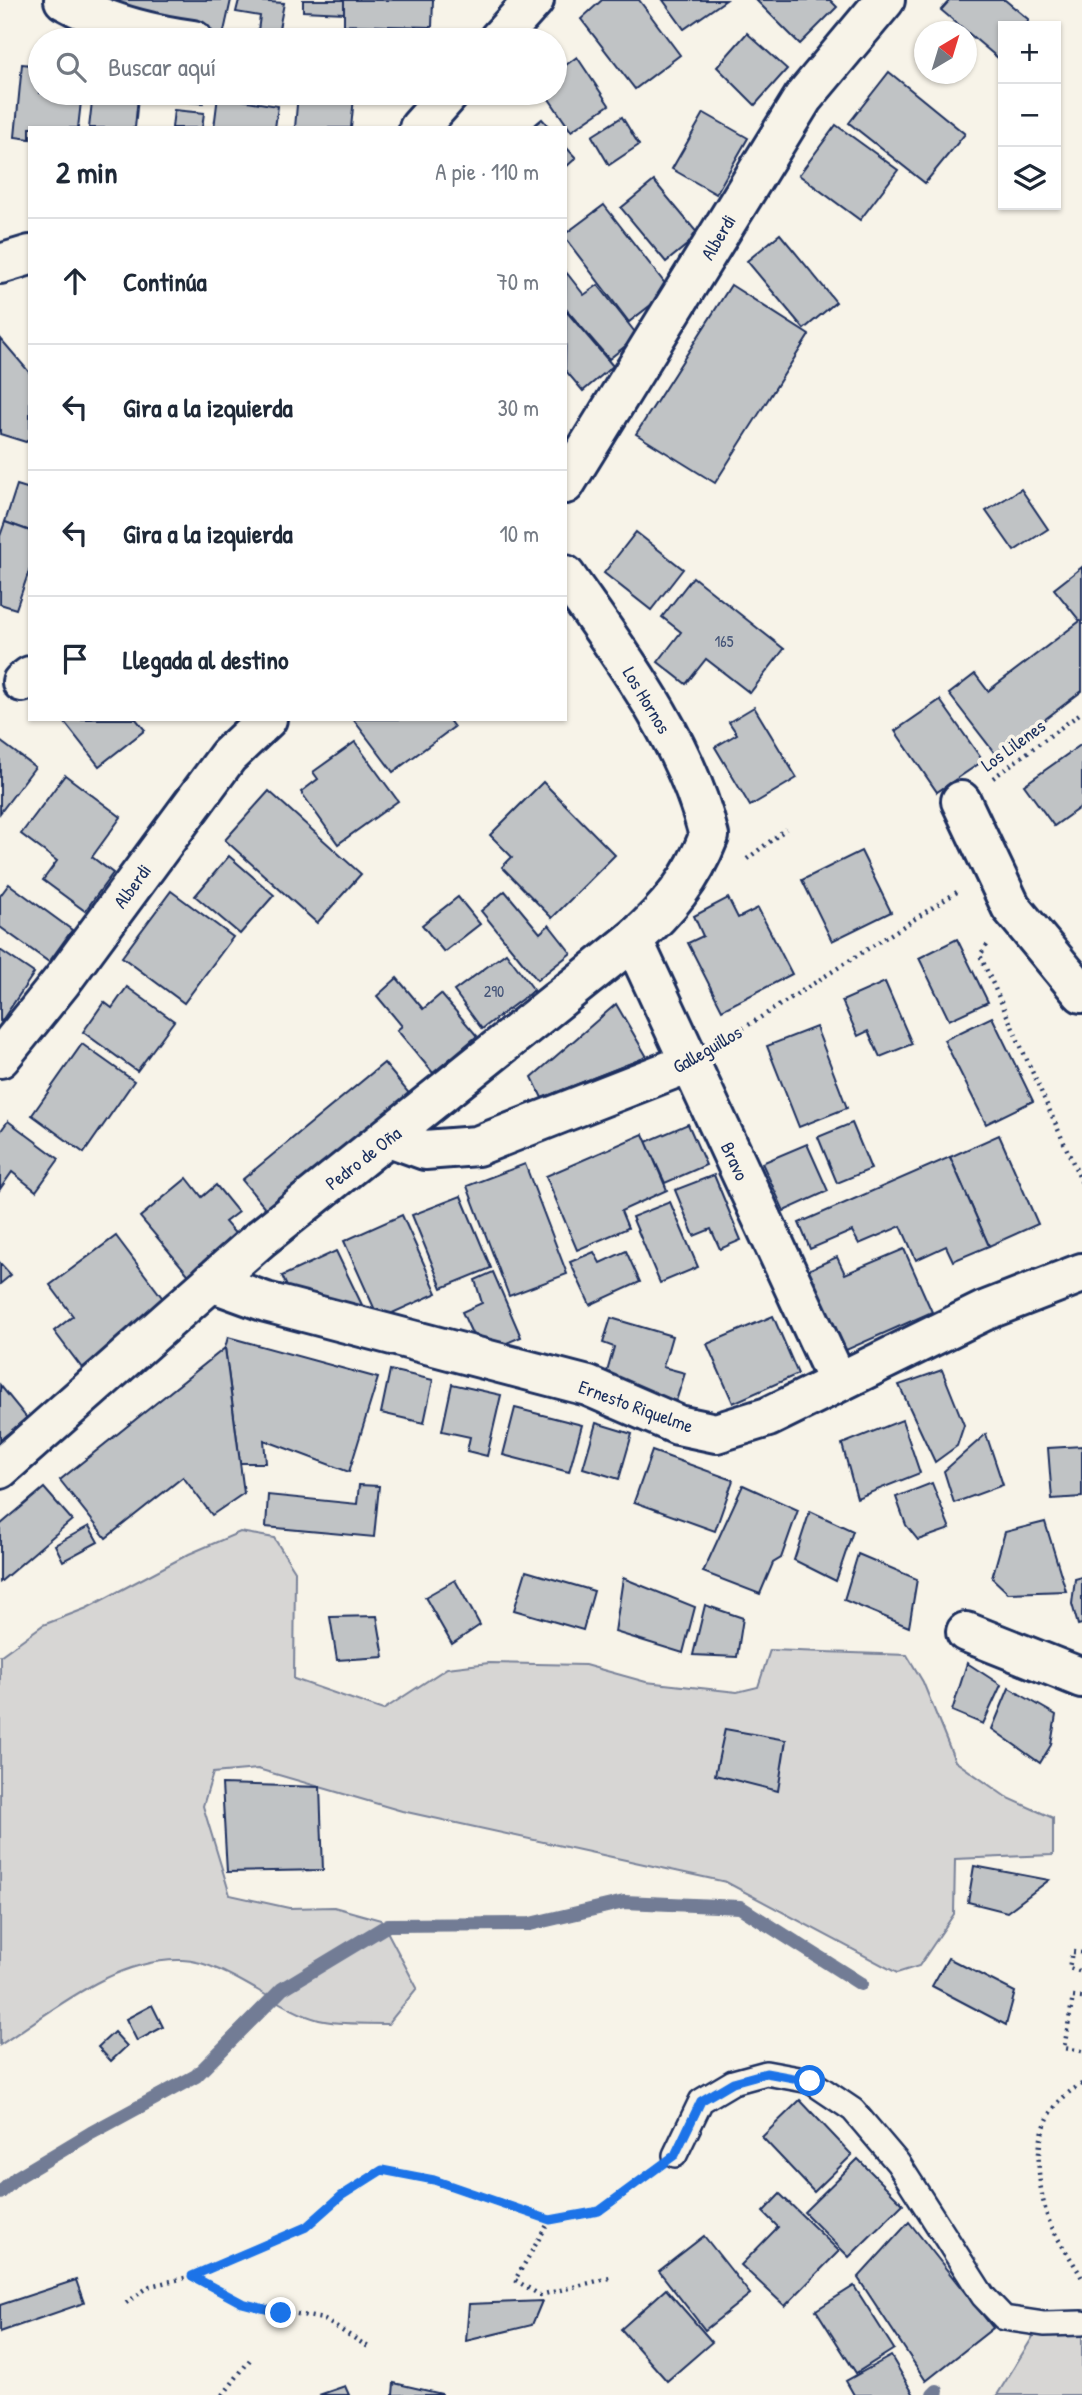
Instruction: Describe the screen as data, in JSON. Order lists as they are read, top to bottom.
{
  "streets": {
    "street": [
      "Alberdi",
      "Los Hornos",
      "Galleguillos",
      "Pedro de Oña",
      "Bravo",
      "Ernesto Riquelme"
    ],
    "path": ["Los Lilenes"]
  },
  "crossings": [
    ["Los Hornos", "Pedro de Oña"],
    ["Galleguillos", "Pedro de Oña"],
    ["Galleguillos", "Bravo"],
    ["Pedro de Oña", "Bravo"],
    ["Pedro de Oña", "Ernesto Riquelme"],
    ["Bravo", "Ernesto Riquelme"]
  ],
  "house_numbers": ["165", "290"],
  "north": "top right",
  "page": {
    "map_buttons": ["+", "−"],
    "search": "Buscar aquí",
    "heading": ["2 min", "A pie · 110 m"],
    "list": [
      ["Continúa", "70 m"],
      ["Gira a la izquierda", "30 m"],
      ["Gira a la izquierda", "10 m"],
      "Llegada al destino"
    ]
  }
}
